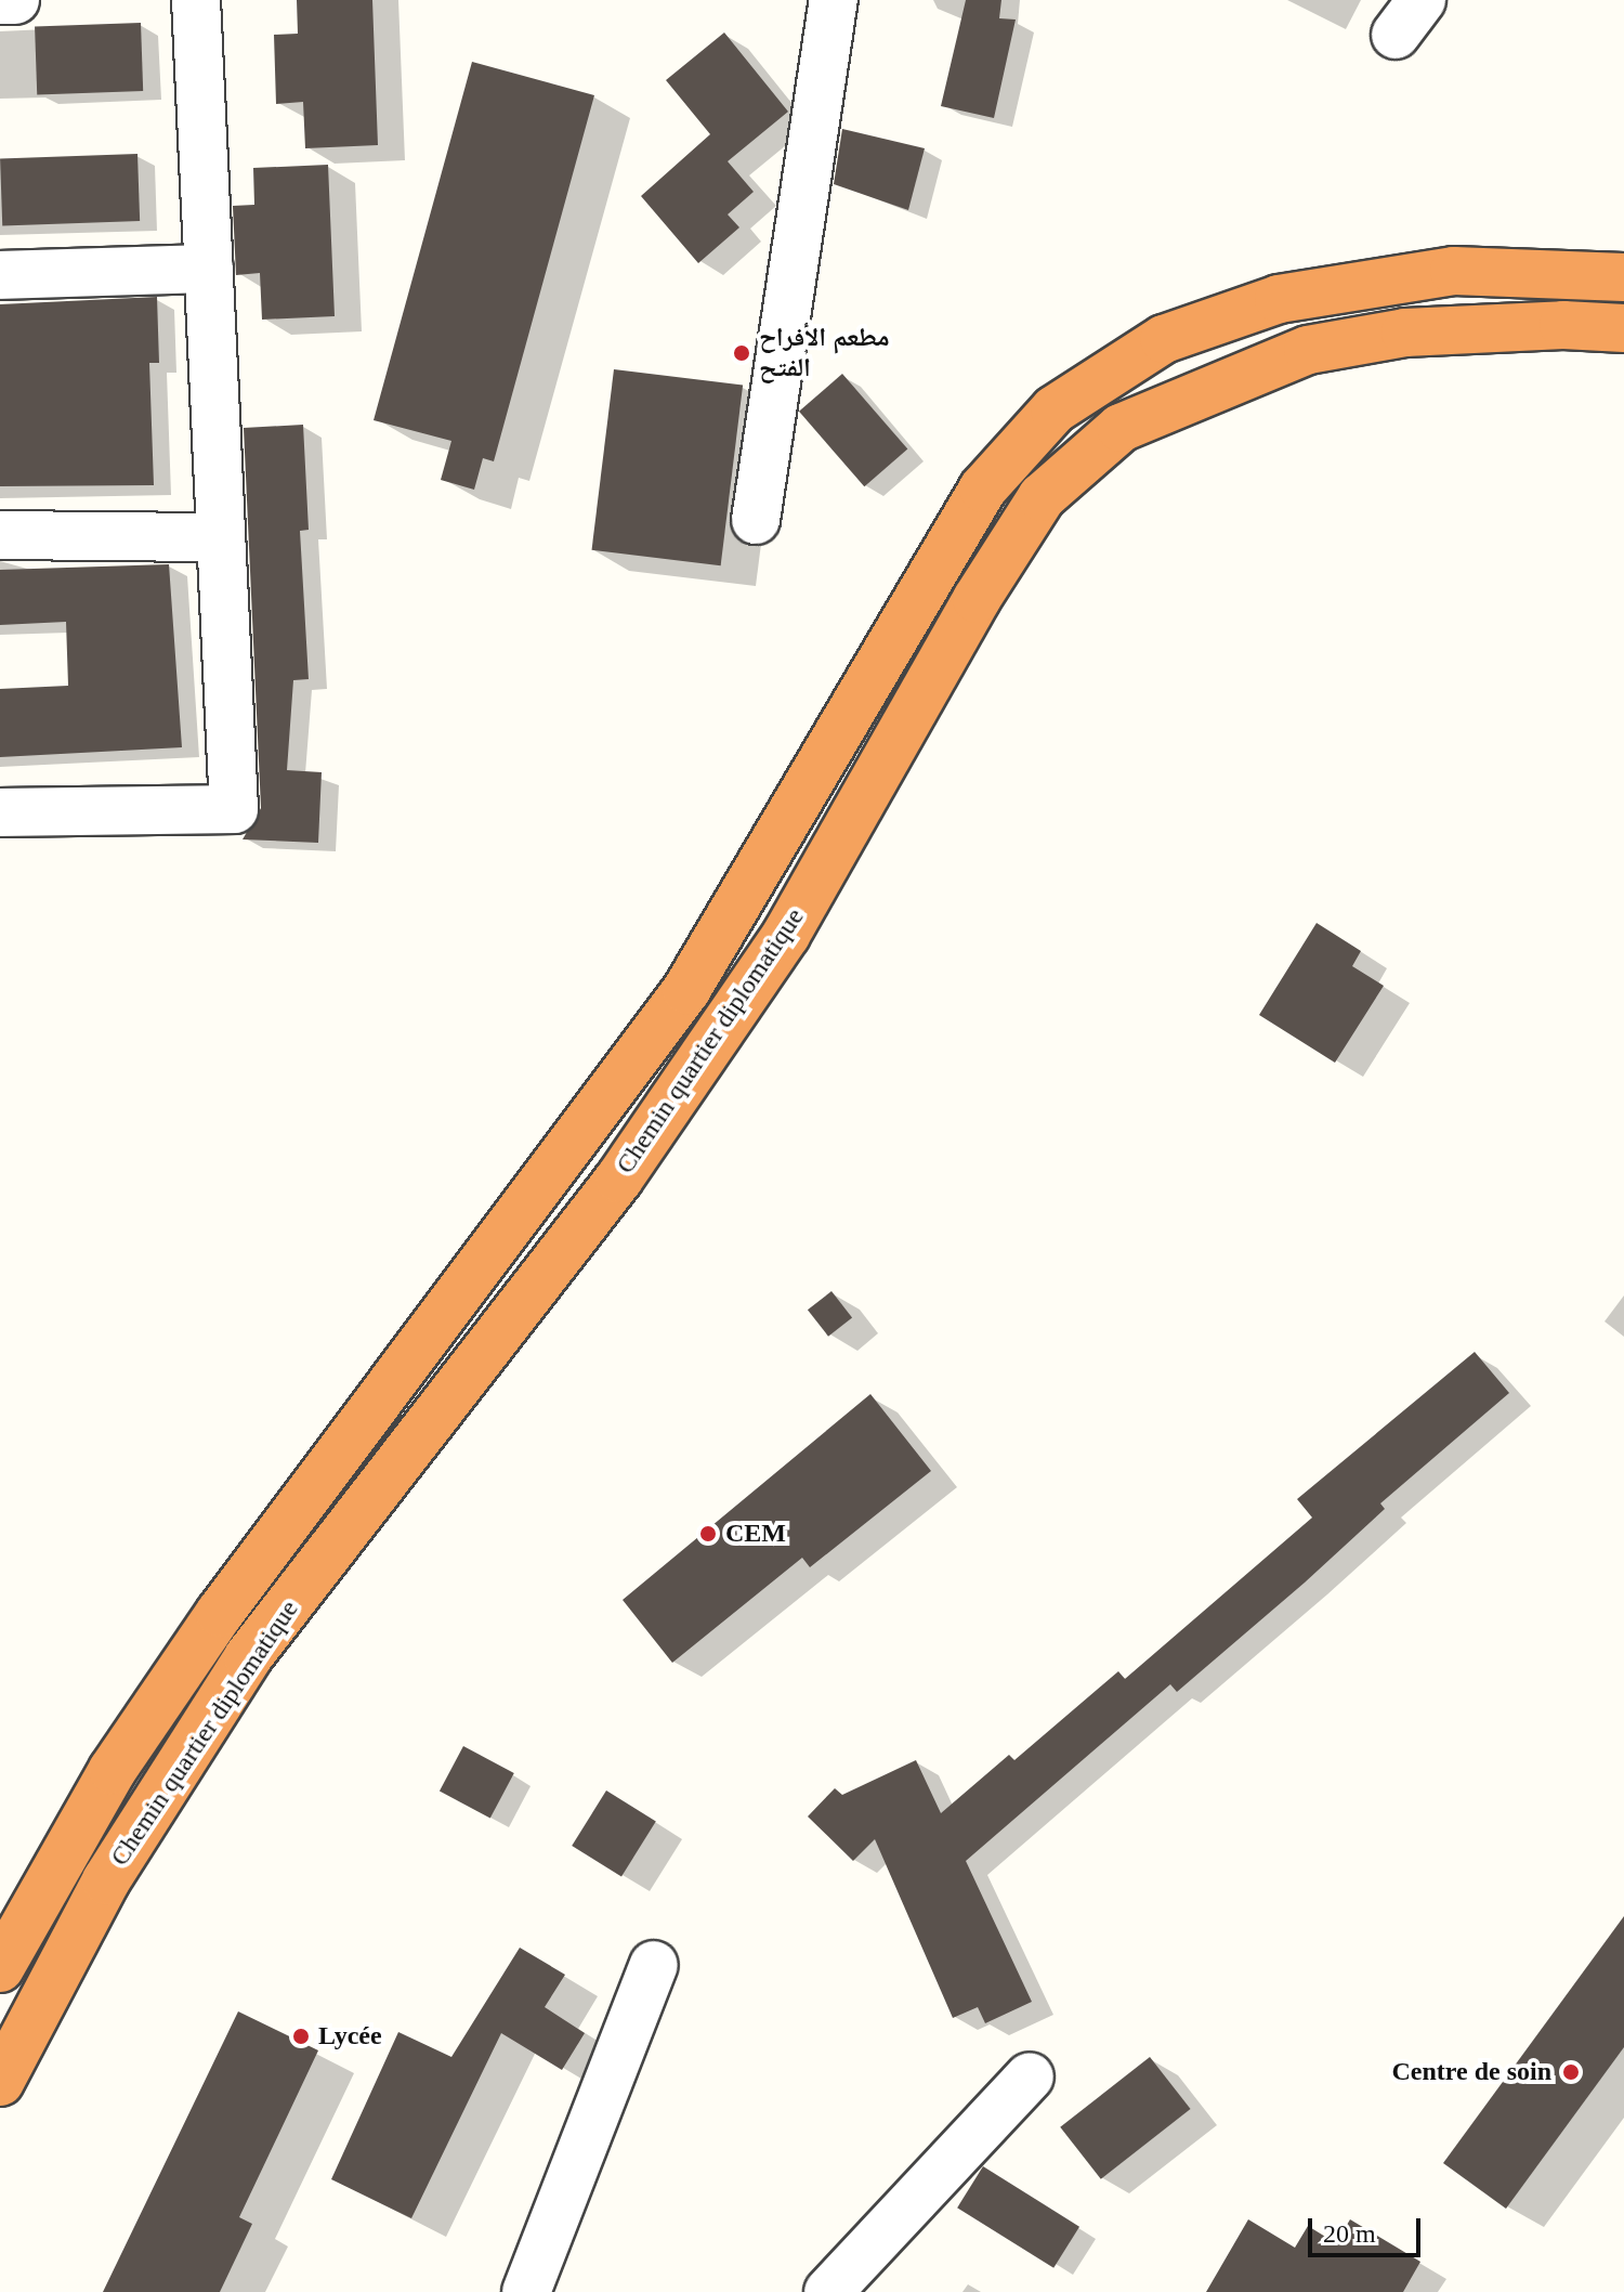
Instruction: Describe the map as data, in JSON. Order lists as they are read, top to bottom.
{
  "streets": {
    "highway": ["Chemin quartier diplomatique"]
  },
  "places": [
    "مطعم الأفراح الفتح",
    "CEM",
    "Lycée",
    "Centre de soin"
  ],
  "scale_bar": "20 m"
}
